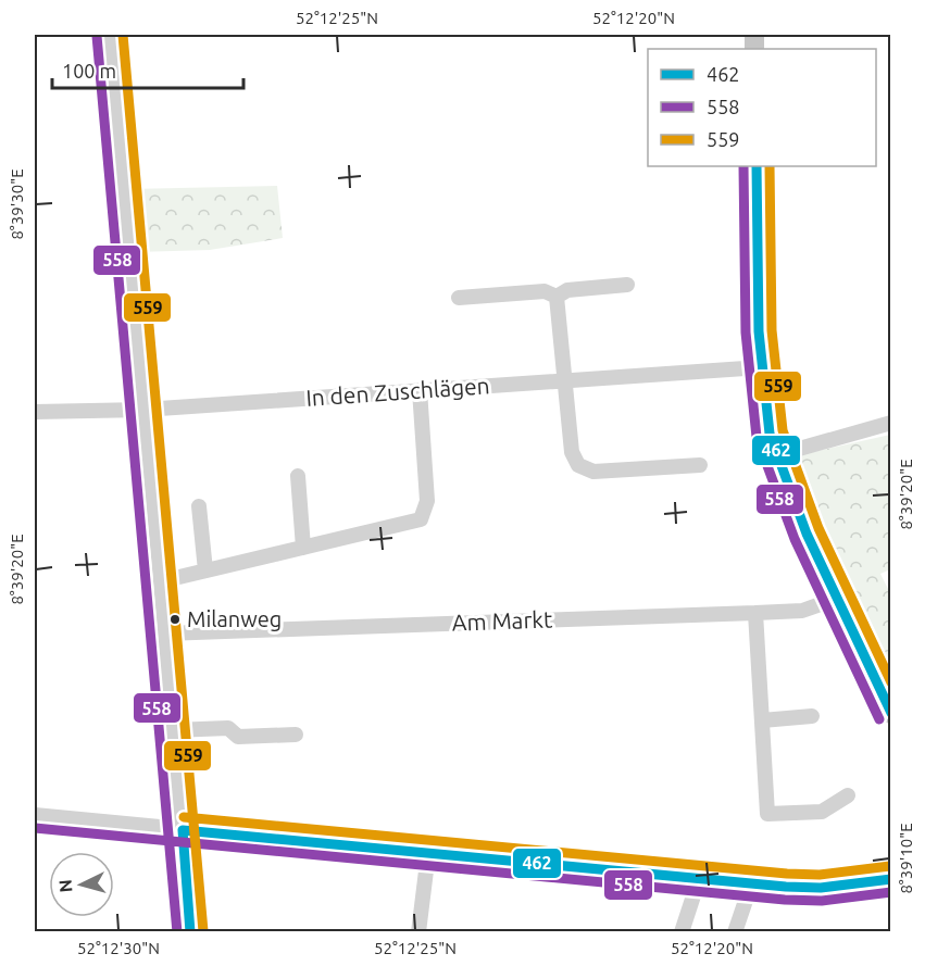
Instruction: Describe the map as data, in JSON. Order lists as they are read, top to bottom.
{
  "streets": {
    "street": ["In den Zuschlägen", "Am Markt"]
  },
  "places": ["Milanweg"],
  "lines": ["transit line 559", "transit line 558", "transit line 462"],
  "legend": ["462", "558", "559"],
  "scale_bar": "100 m",
  "north": "left",
  "coordinates": [
    "52°12'25\"N",
    "52°12'20\"N",
    "8°39'30\"E",
    "8°39'20\"E",
    "8°39'10\"E",
    "52°12'30\"N"
  ]
}
